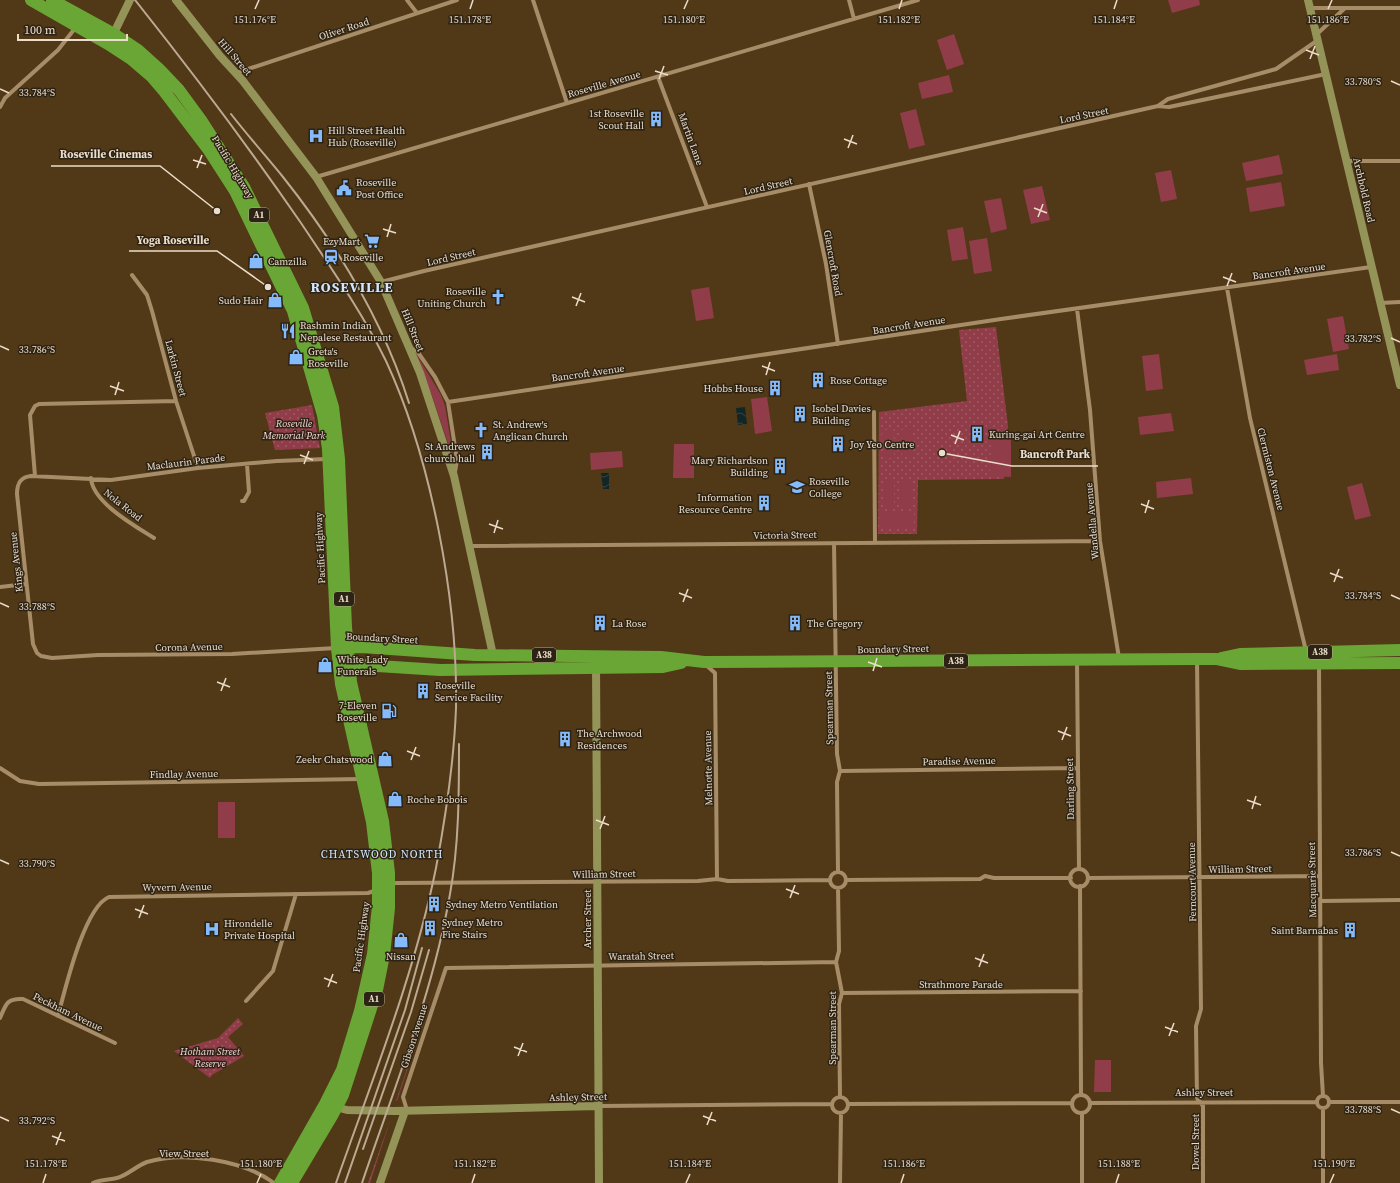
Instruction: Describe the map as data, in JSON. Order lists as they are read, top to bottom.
{
  "streets": {
    "highway": [
      "Pacific Highway",
      "A1",
      "Boundary Street",
      "A38"
    ],
    "street": [
      "Oliver Road",
      "Hill Street",
      "Roseville Avenue",
      "Lord Street",
      "Martin Lane",
      "Archbold Road",
      "Glencroft Road",
      "Bancroft Avenue",
      "Larkin Street",
      "Maclaurin Parade",
      "Clermiston Avenue",
      "Nola Road",
      "Wandella Avenue",
      "Victoria Street",
      "Kings Avenue",
      "Corona Avenue",
      "Spearman Street",
      "Paradise Avenue",
      "Melnotte Avenue",
      "Findlay Avenue",
      "Darling Street",
      "William Street",
      "Macquarie Street",
      "Ferncourt Avenue",
      "Wyvern Avenue",
      "Archer Street",
      "Waratah Street",
      "Strathmore Parade",
      "Peckham Avenue",
      "Gibson Avenue",
      "Ashley Street",
      "Dowel Street",
      "View Street"
    ]
  },
  "crossings": [
    ["Oliver Road", "Hill Street"],
    ["Hill Street", "Roseville Avenue"],
    ["Hill Street", "Lord Street"],
    ["Hill Street", "Victoria Street"],
    ["Hill Street", "Boundary Street"],
    ["Roseville Avenue", "Martin Lane"],
    ["Lord Street", "Martin Lane"],
    ["Lord Street", "Archbold Road"],
    ["Lord Street", "Glencroft Road"],
    ["Pacific Highway", "Maclaurin Parade"],
    ["Pacific Highway", "Boundary Street"],
    ["Pacific Highway", "Corona Avenue"],
    ["Pacific Highway", "Findlay Avenue"],
    ["Pacific Highway", "William Street"],
    ["Pacific Highway", "Wyvern Avenue"],
    ["Pacific Highway", "Ashley Street"],
    ["Archbold Road", "Bancroft Avenue"],
    ["Glencroft Road", "Bancroft Avenue"],
    ["Bancroft Avenue", "Clermiston Avenue"],
    ["Bancroft Avenue", "Wandella Avenue"],
    ["Larkin Street", "Maclaurin Parade"],
    ["Maclaurin Parade", "Nola Road"],
    ["Maclaurin Parade", "Kings Avenue"],
    ["Clermiston Avenue", "Boundary Street"],
    ["Wandella Avenue", "Victoria Street"],
    ["Wandella Avenue", "Boundary Street"],
    ["Victoria Street", "Spearman Street"],
    ["Kings Avenue", "Corona Avenue"],
    ["Boundary Street", "Corona Avenue"],
    ["Boundary Street", "Spearman Street"],
    ["Boundary Street", "Melnotte Avenue"],
    ["Boundary Street", "Darling Street"],
    ["Boundary Street", "Macquarie Street"],
    ["Boundary Street", "Ferncourt Avenue"],
    ["Boundary Street", "Archer Street"],
    ["Spearman Street", "Paradise Avenue"],
    ["Spearman Street", "William Street"],
    ["Spearman Street", "Waratah Street"],
    ["Spearman Street", "Strathmore Parade"],
    ["Spearman Street", "Ashley Street"],
    ["Paradise Avenue", "Darling Street"],
    ["Melnotte Avenue", "William Street"],
    ["Darling Street", "William Street"],
    ["William Street", "Macquarie Street"],
    ["William Street", "Ferncourt Avenue"],
    ["William Street", "Wyvern Avenue"],
    ["William Street", "Archer Street"],
    ["Macquarie Street", "Ashley Street"],
    ["Ferncourt Avenue", "Ashley Street"],
    ["Ferncourt Avenue", "Dowel Street"],
    ["Wyvern Avenue", "Peckham Avenue"],
    ["Archer Street", "Waratah Street"],
    ["Archer Street", "Ashley Street"],
    ["Waratah Street", "Gibson Avenue"],
    ["Gibson Avenue", "Ashley Street"],
    ["Ashley Street", "Dowel Street"]
  ],
  "districts": ["ROSEVILLE", "CHATSWOOD NORTH"],
  "parks": ["Roseville Memorial Park", "Hotham Street Reserve"],
  "places": {
    "building": [
      "1st Roseville Scout Hall",
      "Rose Cottage",
      "Hobbs House",
      "Isobel Davies Building",
      "Kuring-gai Art Centre",
      "Joy Yeo Centre",
      "St Andrews church hall",
      "Mary Richardson Building",
      "Information Resource Centre",
      "La Rose",
      "The Gregory",
      "Roseville Service Facility",
      "The Archwood Residences",
      "Sydney Metro Ventilation",
      "Sydney Metro Fire Stairs",
      "Saint Barnabas"
    ],
    "hospital": ["Hill Street Health Hub (Roseville)", "Hirondelle Private Hospital"],
    "public building": ["Roseville Post Office"],
    "other": ["Roseville Cinemas", "Yoga Roseville", "Bancroft Park"],
    "supermarket": ["EzyMart"],
    "station": ["Roseville"],
    "shop": [
      "Camzilla",
      "Sudo Hair",
      "Greta's Roseville",
      "White Lady Funerals",
      "Zeekr Chatswood",
      "Roche Bobois",
      "Nissan"
    ],
    "church": ["Roseville Uniting Church", "St. Andrew's Anglican Church"],
    "restaurant": ["Rashmin Indian Nepalese Restaurant"],
    "school or university": ["Roseville College"],
    "fuel station": ["7-Eleven Roseville"]
  },
  "scale_bar": "100 m",
  "coordinates": [
    "151.176°E",
    "151.178°E",
    "151.180°E",
    "151.182°E",
    "151.184°E",
    "151.186°E",
    "33.780°S",
    "33.784°S",
    "33.782°S",
    "33.786°S",
    "33.788°S",
    "33.790°S",
    "33.792°S",
    "151.188°E",
    "151.190°E"
  ]
}
